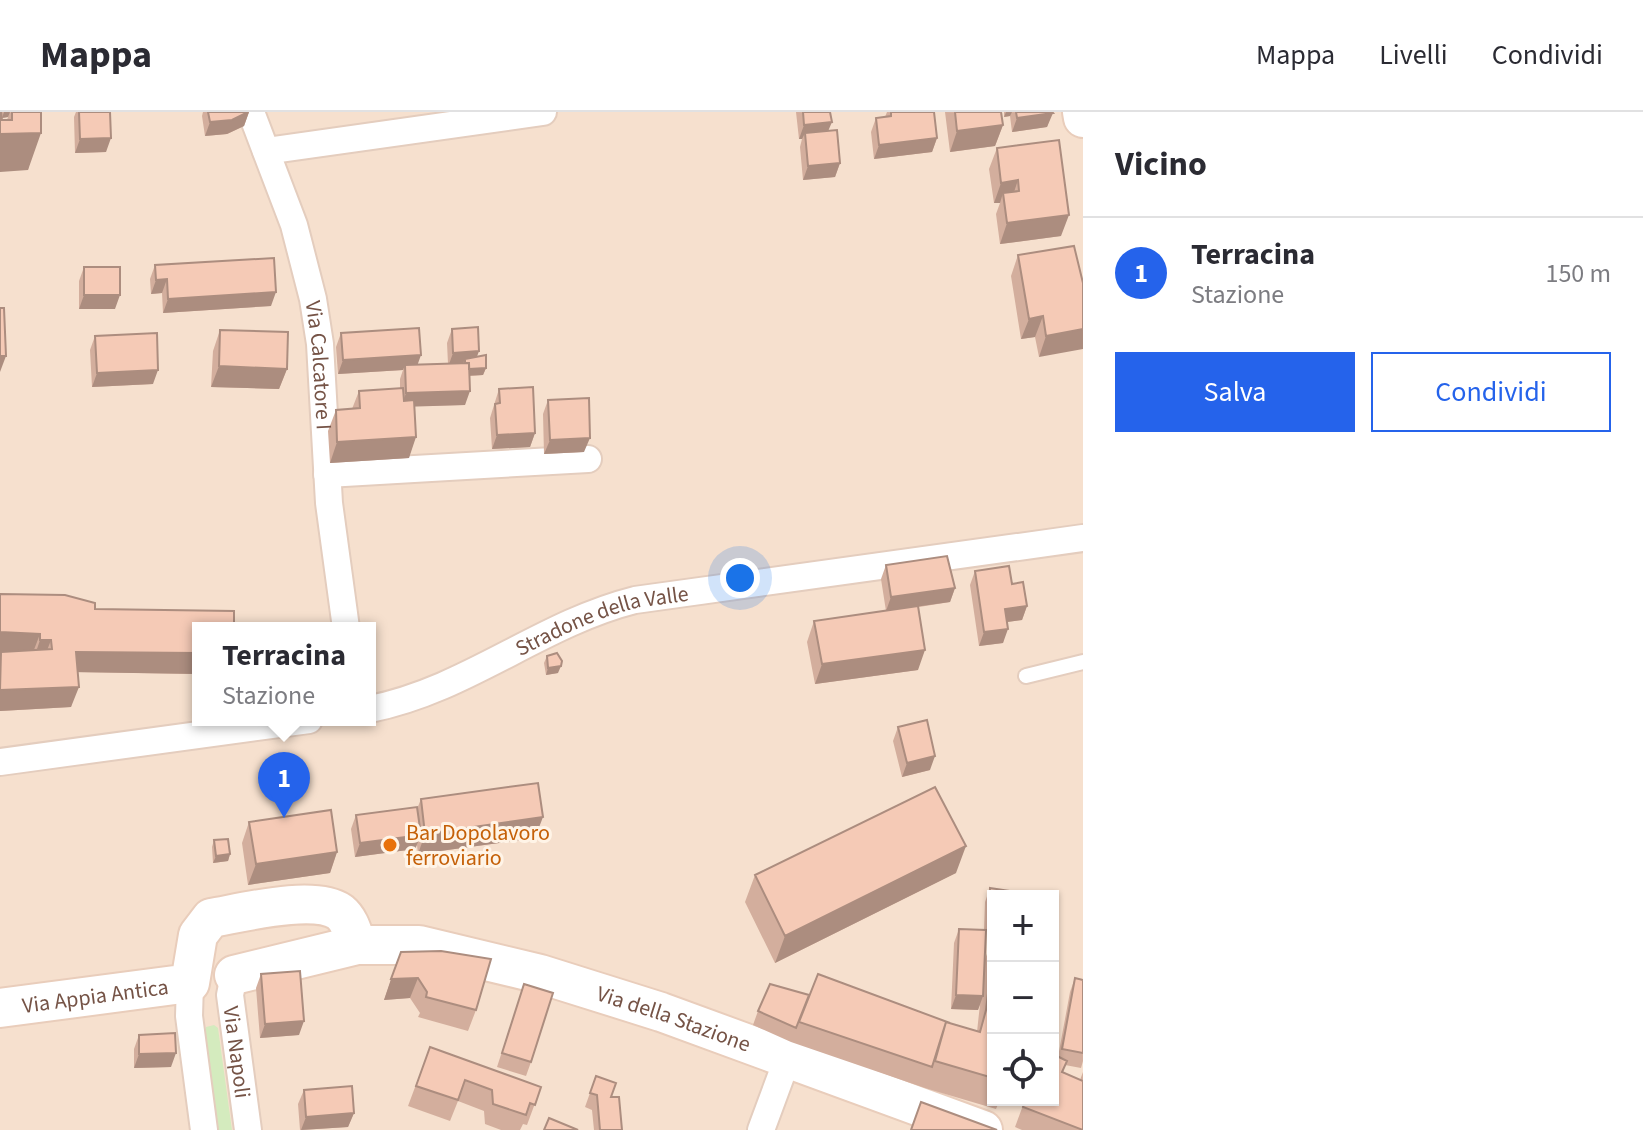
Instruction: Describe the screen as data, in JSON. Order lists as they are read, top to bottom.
{
  "streets": {
    "street": [
      "Via Calcatore I",
      "Stradone della Valle",
      "Via Appia Antica",
      "Via della Stazione",
      "Via Napoli"
    ]
  },
  "crossings": [
    ["Via Appia Antica", "Via Napoli"],
    ["Via della Stazione", "Via Napoli"]
  ],
  "places": ["Bar Dopolavoro ferroviario"],
  "page": {
    "header": "Mappa",
    "nav": ["Mappa", "Livelli", "Condividi"],
    "heading": "Vicino",
    "list": [
      {
        "mark": "1",
        "name": "Terracina",
        "note": "Stazione",
        "value": "150 m"
      }
    ],
    "buttons": ["Salva", "Condividi"],
    "popup": ["Terracina", "Stazione"],
    "pins": "1",
    "map_buttons": ["+", "−"]
  }
}
